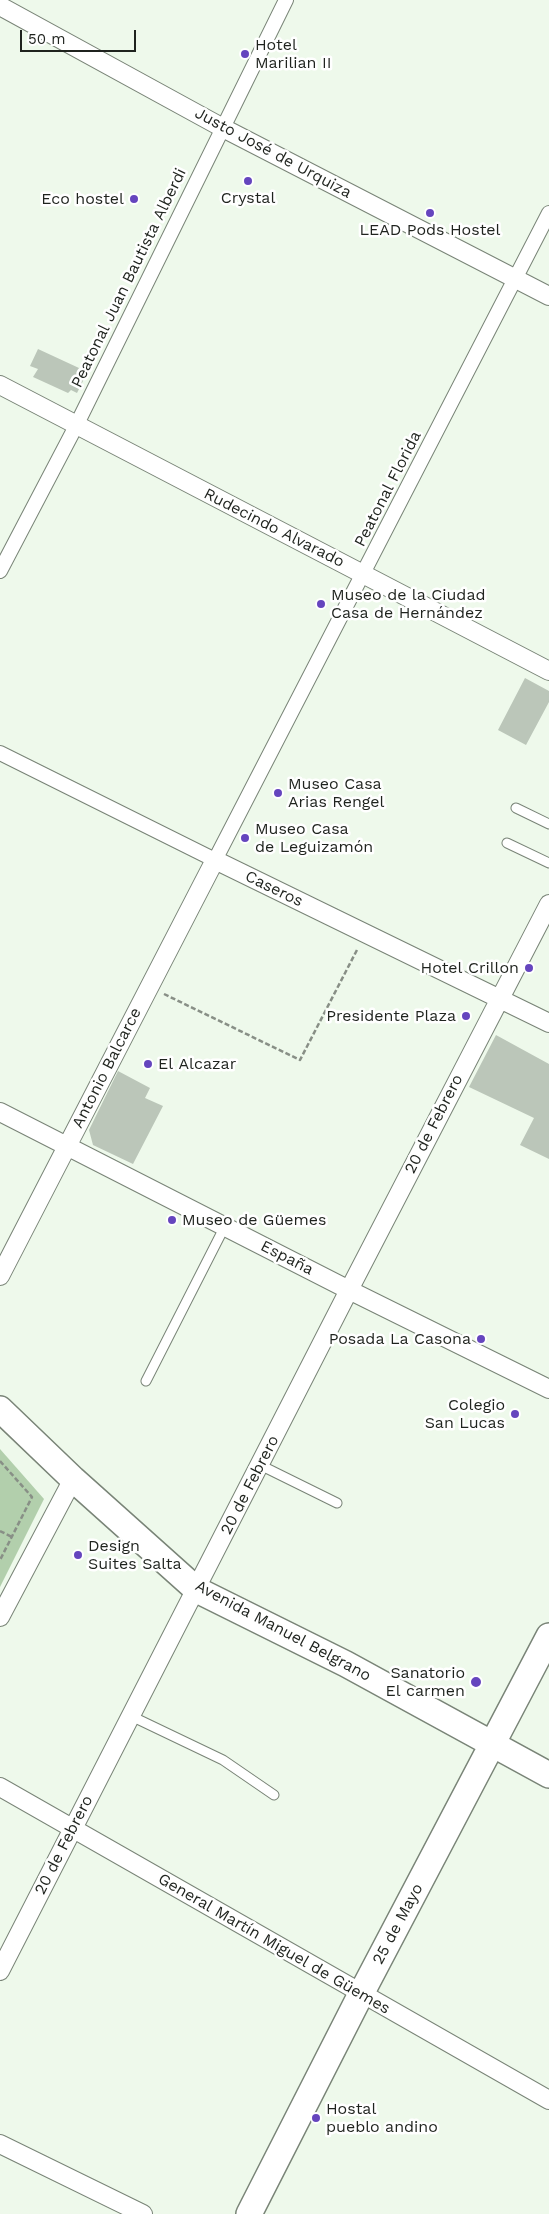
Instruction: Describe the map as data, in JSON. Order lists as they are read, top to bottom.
{
  "streets": {
    "main road": ["Avenida Manuel Belgrano", "25 de Mayo"],
    "street": [
      "Justo José de Urquiza",
      "Peatonal Juan Bautista Alberdi",
      "Peatonal Florida",
      "Rudecindo Alvarado",
      "Caseros",
      "Antonio Balcarce",
      "20 de Febrero",
      "España",
      "General Martín Miguel de Güemes"
    ]
  },
  "crossings": [
    ["Justo José de Urquiza", "Peatonal Juan Bautista Alberdi"],
    ["Justo José de Urquiza", "Peatonal Florida"],
    ["Peatonal Juan Bautista Alberdi", "Rudecindo Alvarado"],
    ["Peatonal Florida", "Rudecindo Alvarado"],
    ["Peatonal Florida", "Caseros"],
    ["Peatonal Florida", "Antonio Balcarce"],
    ["Caseros", "Antonio Balcarce"],
    ["Caseros", "20 de Febrero"],
    ["Antonio Balcarce", "España"],
    ["20 de Febrero", "España"],
    ["20 de Febrero", "Avenida Manuel Belgrano"],
    ["20 de Febrero", "General Martín Miguel de Güemes"],
    ["Avenida Manuel Belgrano", "25 de Mayo"],
    ["25 de Mayo", "General Martín Miguel de Güemes"]
  ],
  "places": [
    "Hotel Marilian II",
    "Crystal",
    "Eco hostel",
    "LEAD Pods Hostel",
    "Museo de la Ciudad Casa de Hernández",
    "Museo Casa Arias Rengel",
    "Museo Casa de Leguizamón",
    "Hotel Crillon",
    "Presidente Plaza",
    "El Alcazar",
    "Museo de Güemes",
    "Posada La Casona",
    "Colegio San Lucas",
    "Design Suites Salta",
    "Sanatorio El carmen",
    "Hostal pueblo andino"
  ],
  "scale_bar": "50 m"
}
